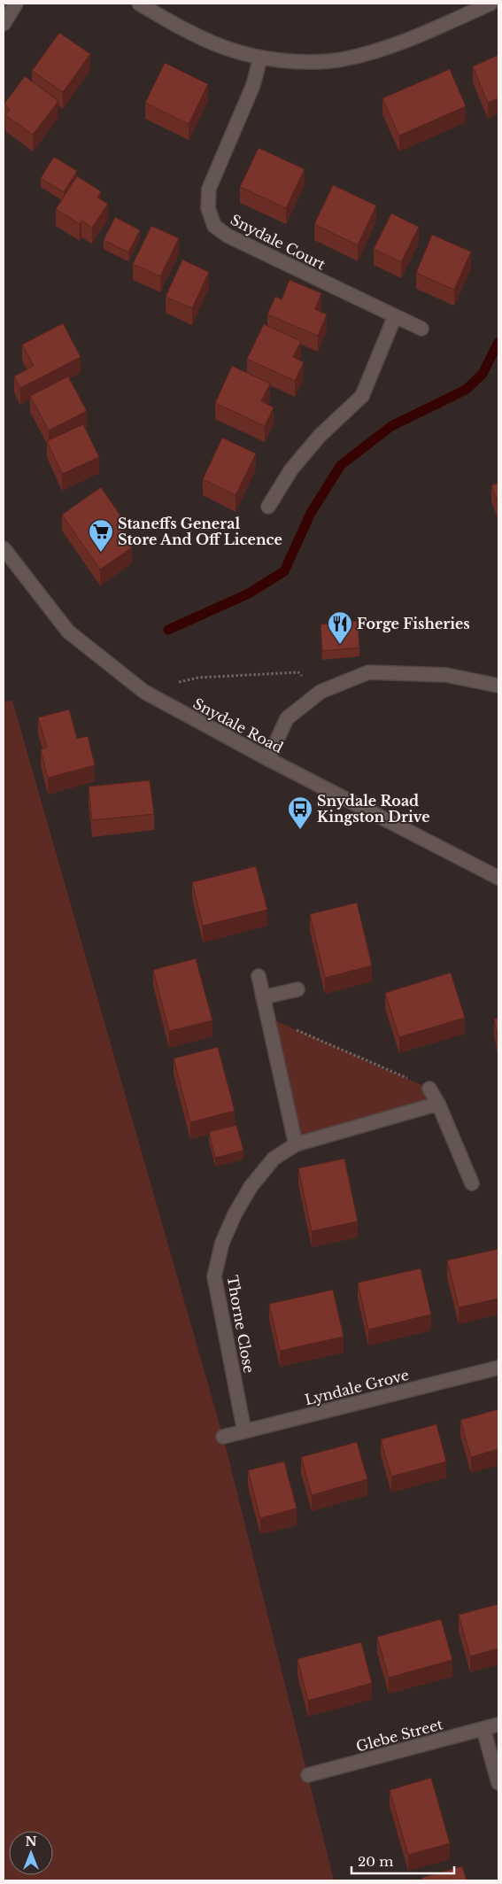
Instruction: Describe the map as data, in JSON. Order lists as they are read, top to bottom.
{
  "streets": {
    "street": [
      "Snydale Court",
      "Snydale Road",
      "Thorne Close",
      "Lyndale Grove",
      "Glebe Street"
    ]
  },
  "crossings": [
    ["Thorne Close", "Lyndale Grove"]
  ],
  "places": {
    "supermarket": ["Staneffs General Store And Off Licence"],
    "restaurant": ["Forge Fisheries"],
    "bus stop": ["Snydale Road Kingston Drive"]
  },
  "scale_bar": "20 m",
  "north": "top"
}
